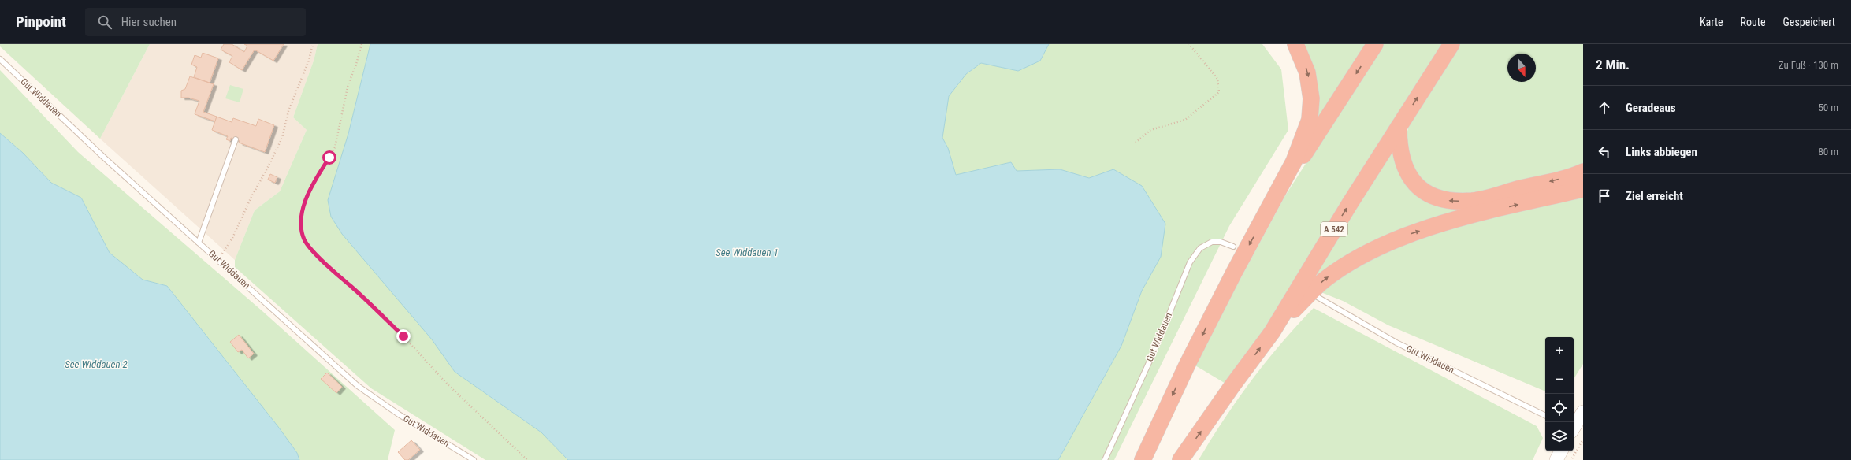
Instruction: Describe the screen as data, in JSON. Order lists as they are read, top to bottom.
{
  "streets": {
    "highway": ["A 542"],
    "lane": ["Gut Widdauen"]
  },
  "water": ["See Widdauen 1", "See Widdauen 2"],
  "north": "bottom",
  "page": {
    "header": "Pinpoint",
    "search": "Hier suchen",
    "nav": ["Karte", "Route", "Gespeichert"],
    "heading": ["2 Min.", "Zu Fuß · 130 m"],
    "list": [
      ["Geradeaus", "50 m"],
      ["Links abbiegen", "80 m"],
      "Ziel erreicht"
    ],
    "map_buttons": ["+", "−"]
  }
}
